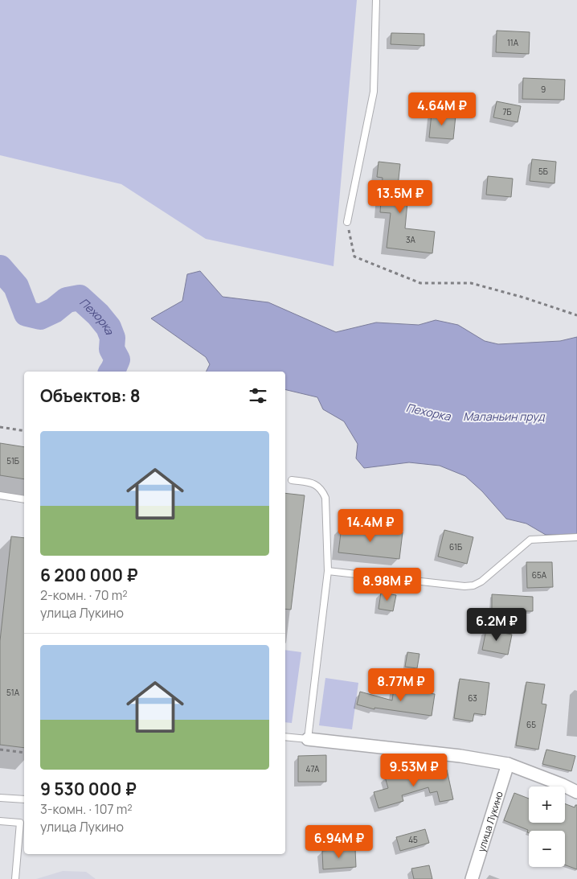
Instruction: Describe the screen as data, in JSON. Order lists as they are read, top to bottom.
{
  "streets": {
    "street": ["улица Лукино"]
  },
  "water": ["Пехорка", "Маланьин пруд"],
  "house_numbers": [
    "11А",
    "9",
    "7Б",
    "5Б",
    "3А",
    "51Б",
    "61Б",
    "65А",
    "51А",
    "63",
    "65",
    "47А",
    "45"
  ],
  "page": {
    "price": [
      "4.64M ₽",
      "13.5M ₽",
      "14.4M ₽",
      "8.98M ₽",
      "6.2M ₽",
      "8.77M ₽",
      "9.53M ₽",
      "6.94M ₽"
    ],
    "heading": "Объектов: 8",
    "list": [
      {
        "name": "6 200 000 ₽",
        "note": "2-комн. · 70 m² · улица Лукино"
      },
      {
        "name": "9 530 000 ₽",
        "note": "3-комн. · 107 m² · улица Лукино"
      }
    ],
    "map_buttons": ["+", "−"]
  }
}
